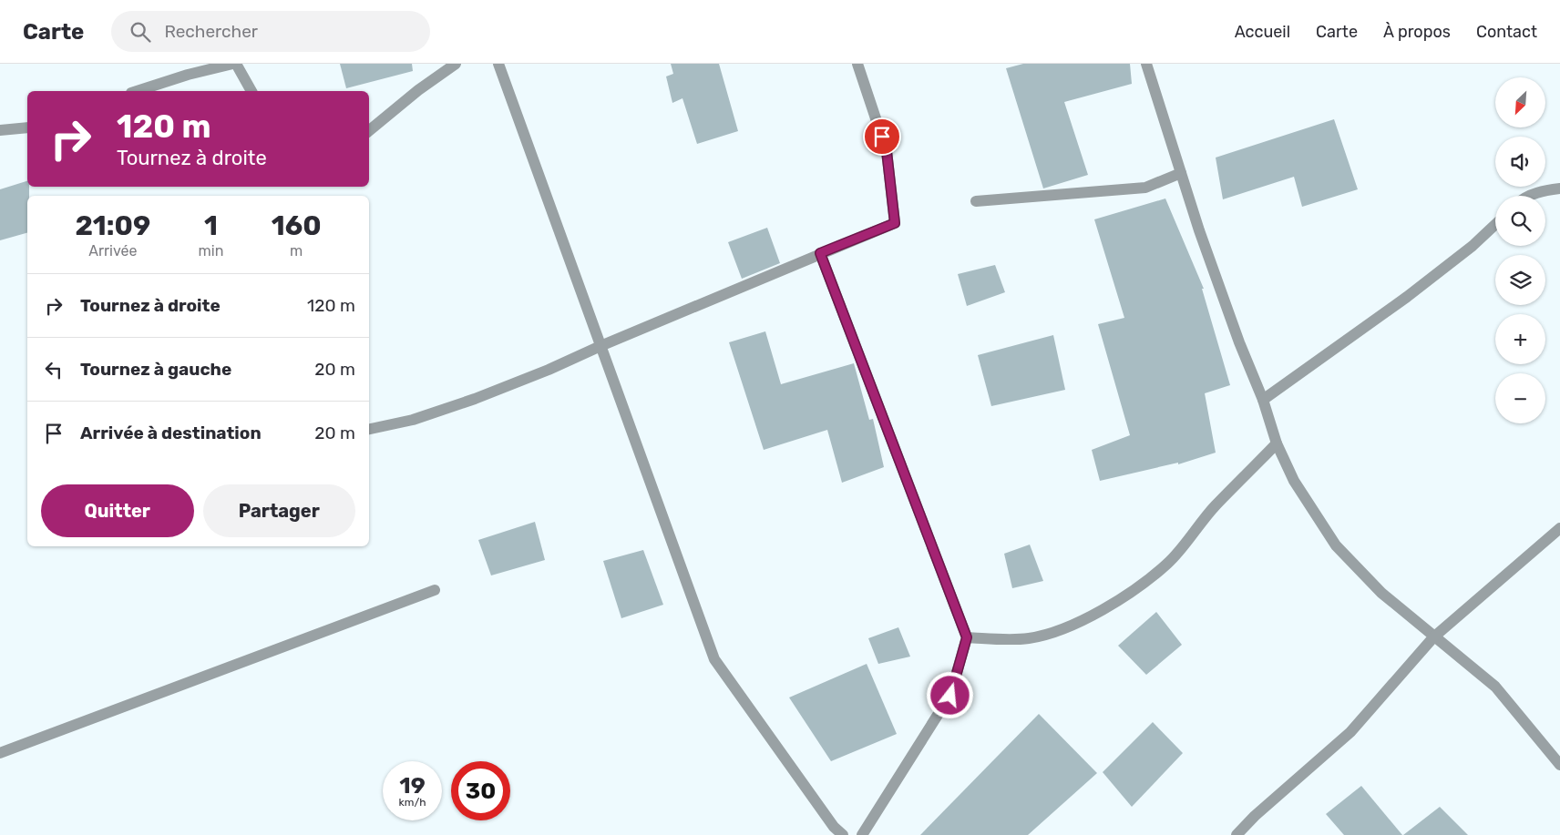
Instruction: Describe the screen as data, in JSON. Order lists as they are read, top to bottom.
{
  "north": "bottom left",
  "page": {
    "header": "Carte",
    "search": "Rechercher",
    "nav": [
      "Accueil",
      "Carte",
      "À propos",
      "Contact"
    ],
    "map_buttons": ["+", "−"],
    "turn": ["120 m", "Tournez à droite"],
    "eta": [
      "21:09",
      "Arrivée",
      "1",
      "min",
      "160",
      "m"
    ],
    "list": [
      {
        "name": "Tournez à droite",
        "value": "120 m"
      },
      {
        "name": "Tournez à gauche",
        "value": "20 m"
      },
      {
        "name": "Arrivée à destination",
        "value": "20 m"
      }
    ],
    "buttons": ["Quitter", "Partager"],
    "speed": "19 km/h",
    "limit": "30"
  }
}
